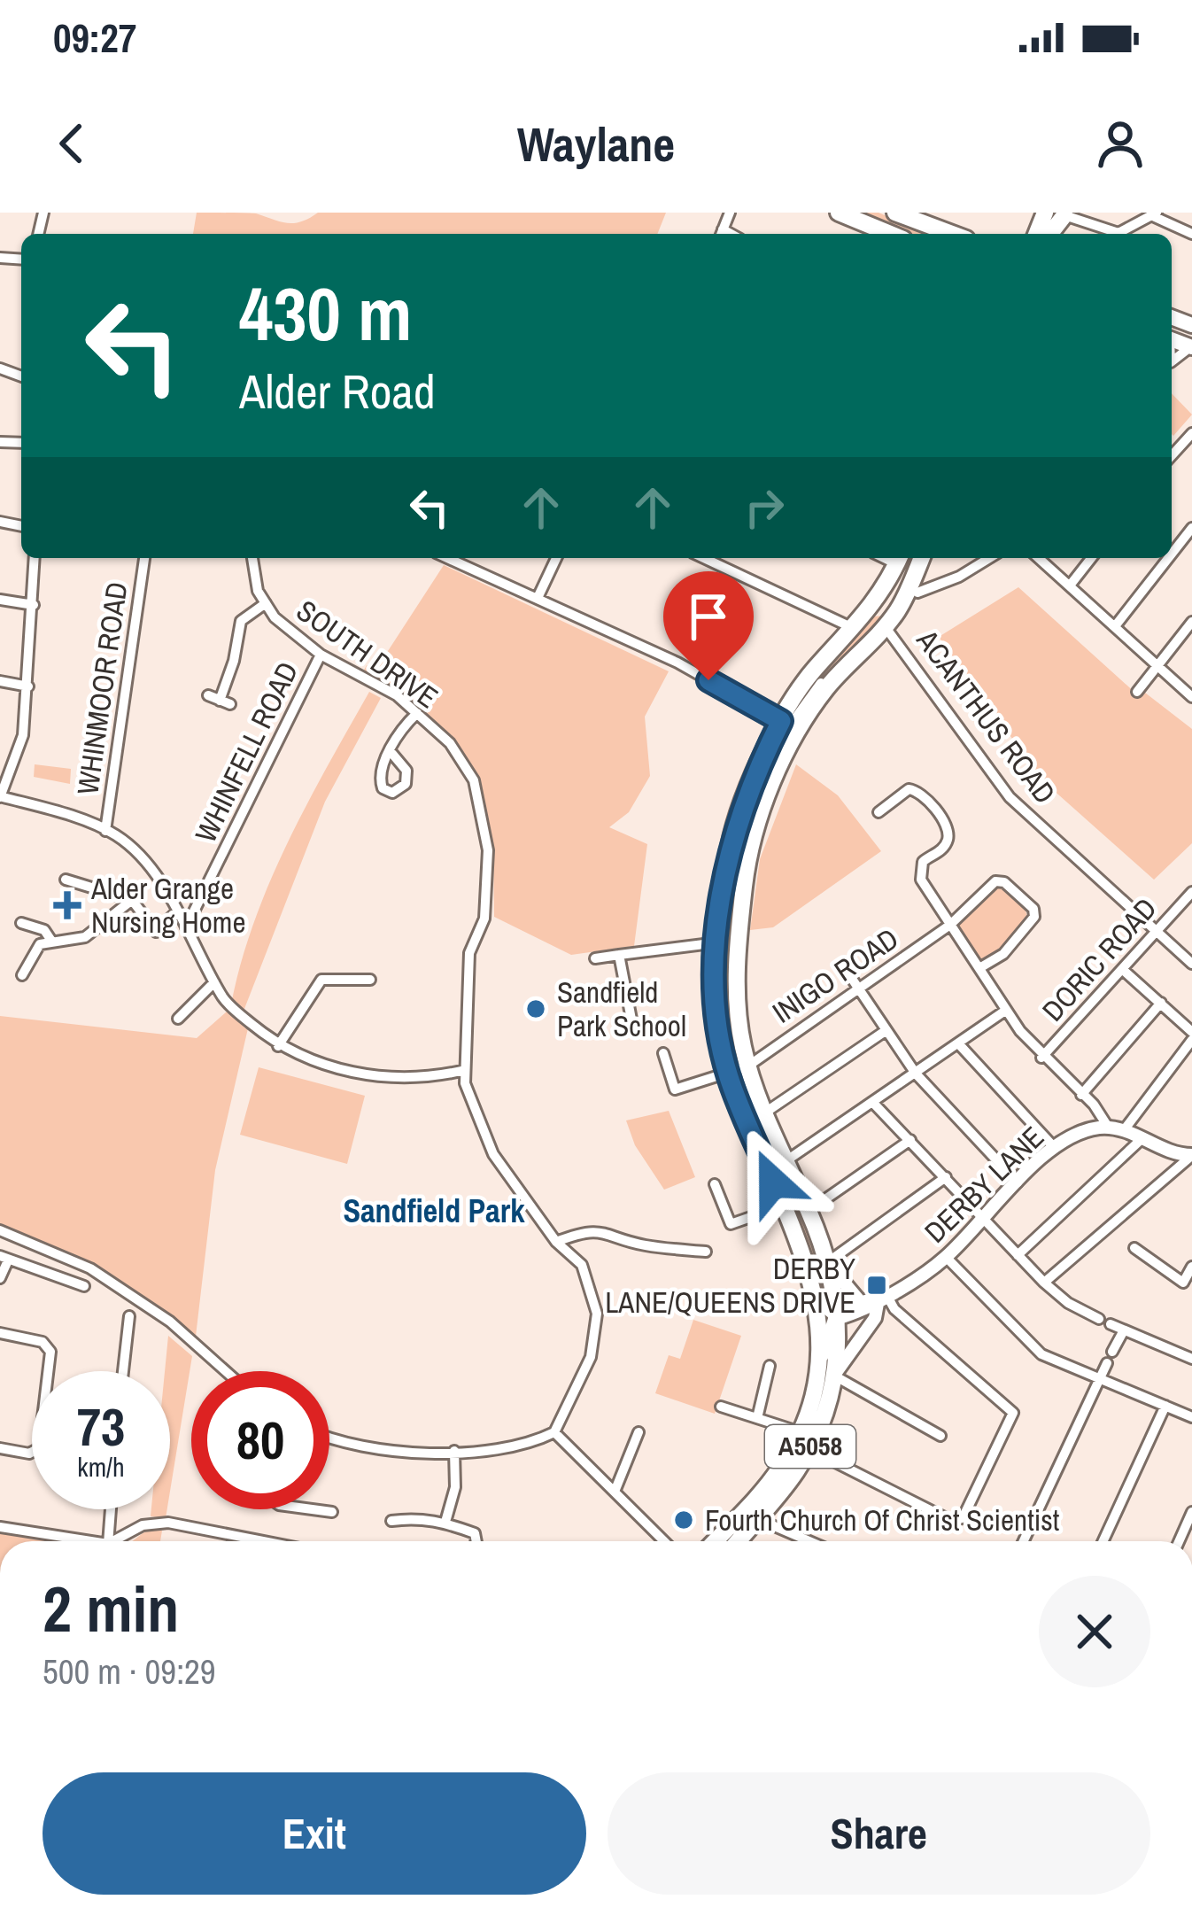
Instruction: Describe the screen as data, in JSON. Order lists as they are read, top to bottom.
{
  "streets": {
    "highway": ["A5058"],
    "street": [
      "SOUTH DRIVE",
      "WHINMOOR ROAD",
      "ACANTHUS ROAD",
      "WHINFELL ROAD",
      "DORIC ROAD",
      "INIGO ROAD",
      "DERBY LANE"
    ]
  },
  "crossings": [
    ["SOUTH DRIVE", "WHINFELL ROAD"],
    ["ACANTHUS ROAD", "DORIC ROAD"],
    ["ACANTHUS ROAD", "A5058"],
    ["INIGO ROAD", "A5058"],
    ["DERBY LANE", "A5058"]
  ],
  "districts": ["Sandfield Park"],
  "places": {
    "health": ["Alder Grange Nursing Home"],
    "other": ["Sandfield Park School", "Fourth Church Of Christ Scientist"],
    "transit": ["DERBY LANE/QUEENS DRIVE"]
  },
  "page": {
    "status": "09:27",
    "header": "Waylane",
    "turn": ["430 m", "Alder Road"],
    "speed": "73 km/h",
    "limit": "80",
    "heading": ["2 min", "500 m · 09:29"],
    "buttons": ["Exit", "Share"]
  }
}
